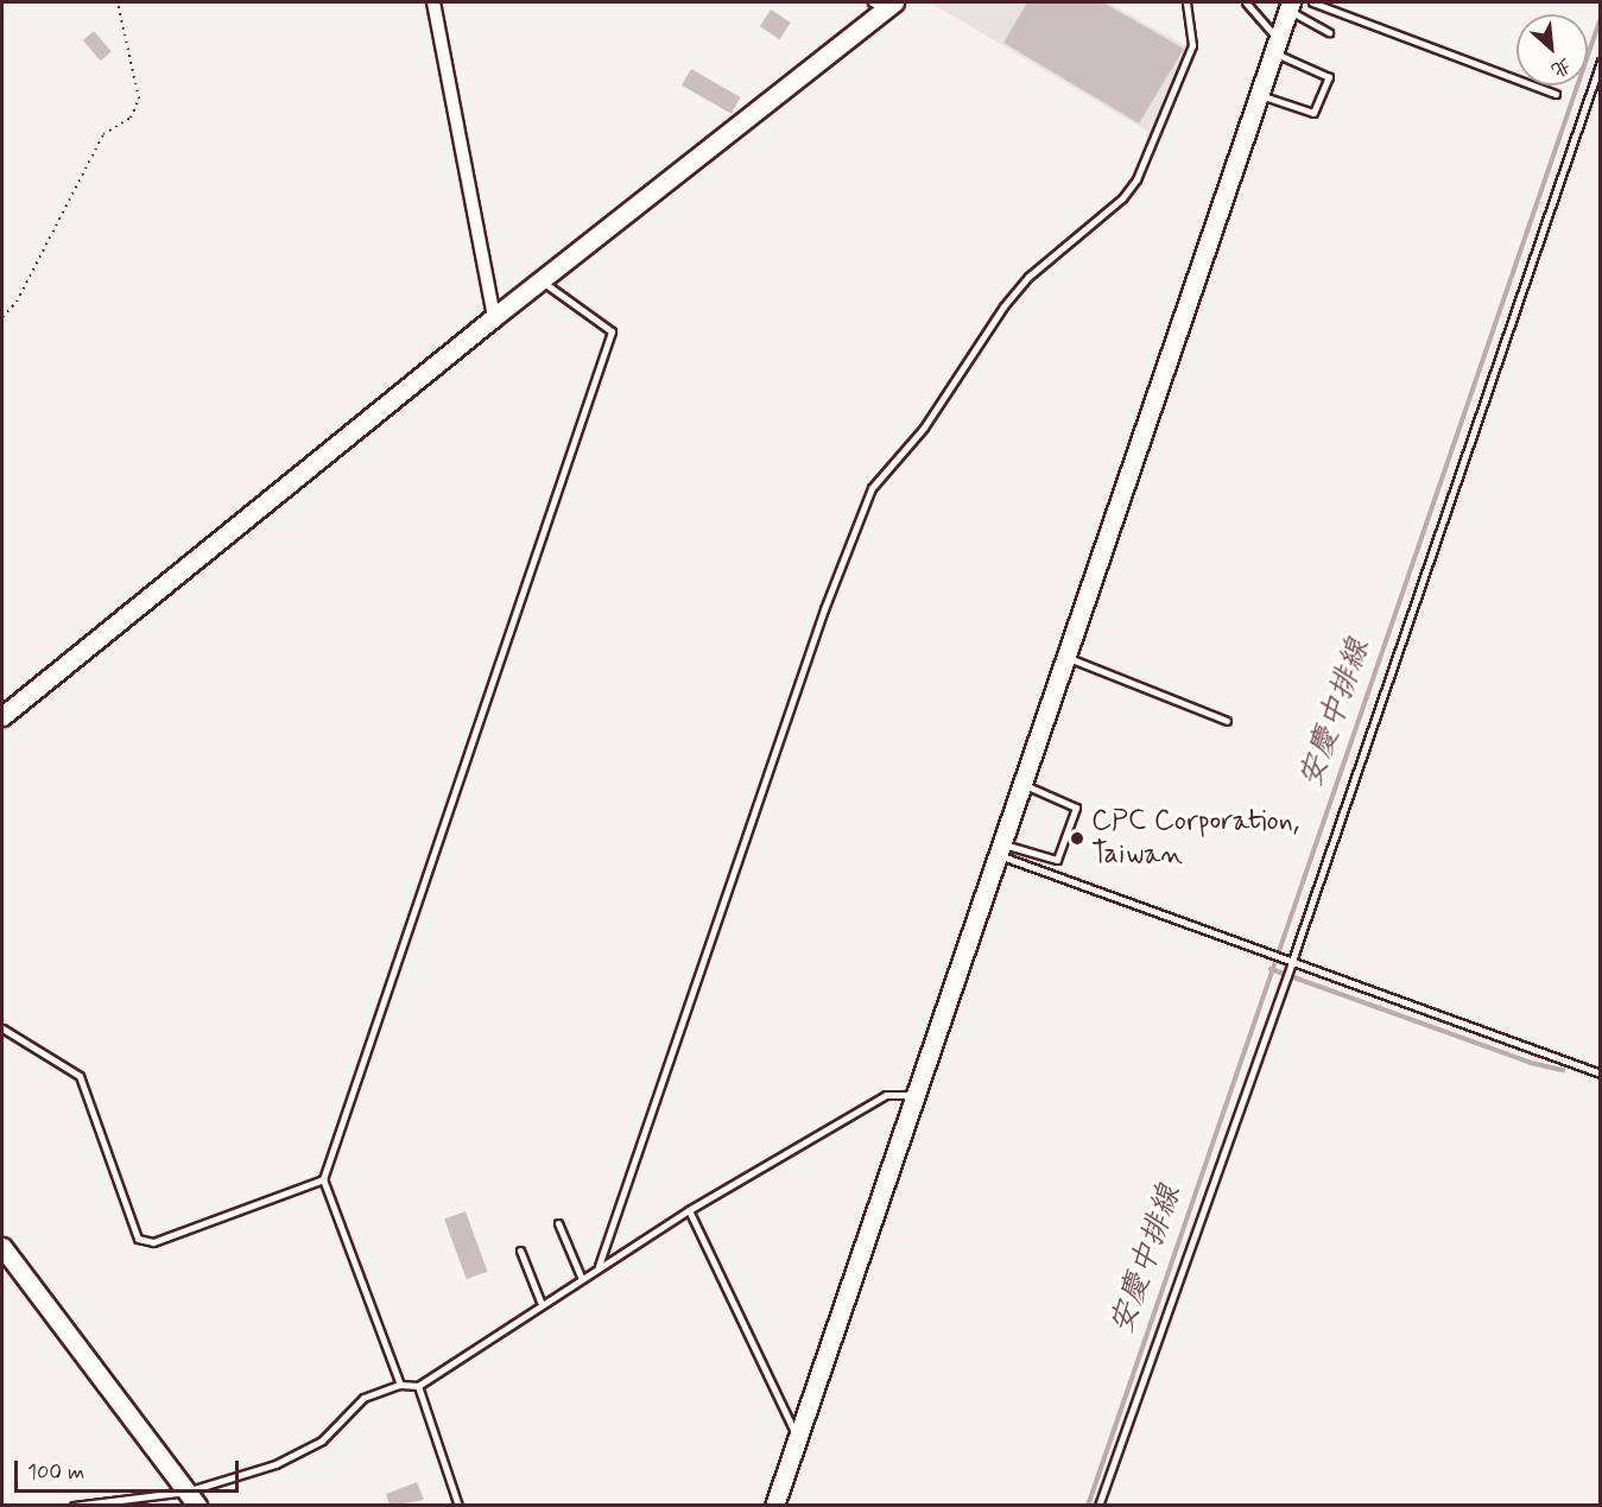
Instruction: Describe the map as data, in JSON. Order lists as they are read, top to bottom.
{
  "water": ["安慶中排線"],
  "places": ["CPC Corporation, Taiwan"],
  "scale_bar": "100 m",
  "north": "bottom right"
}
